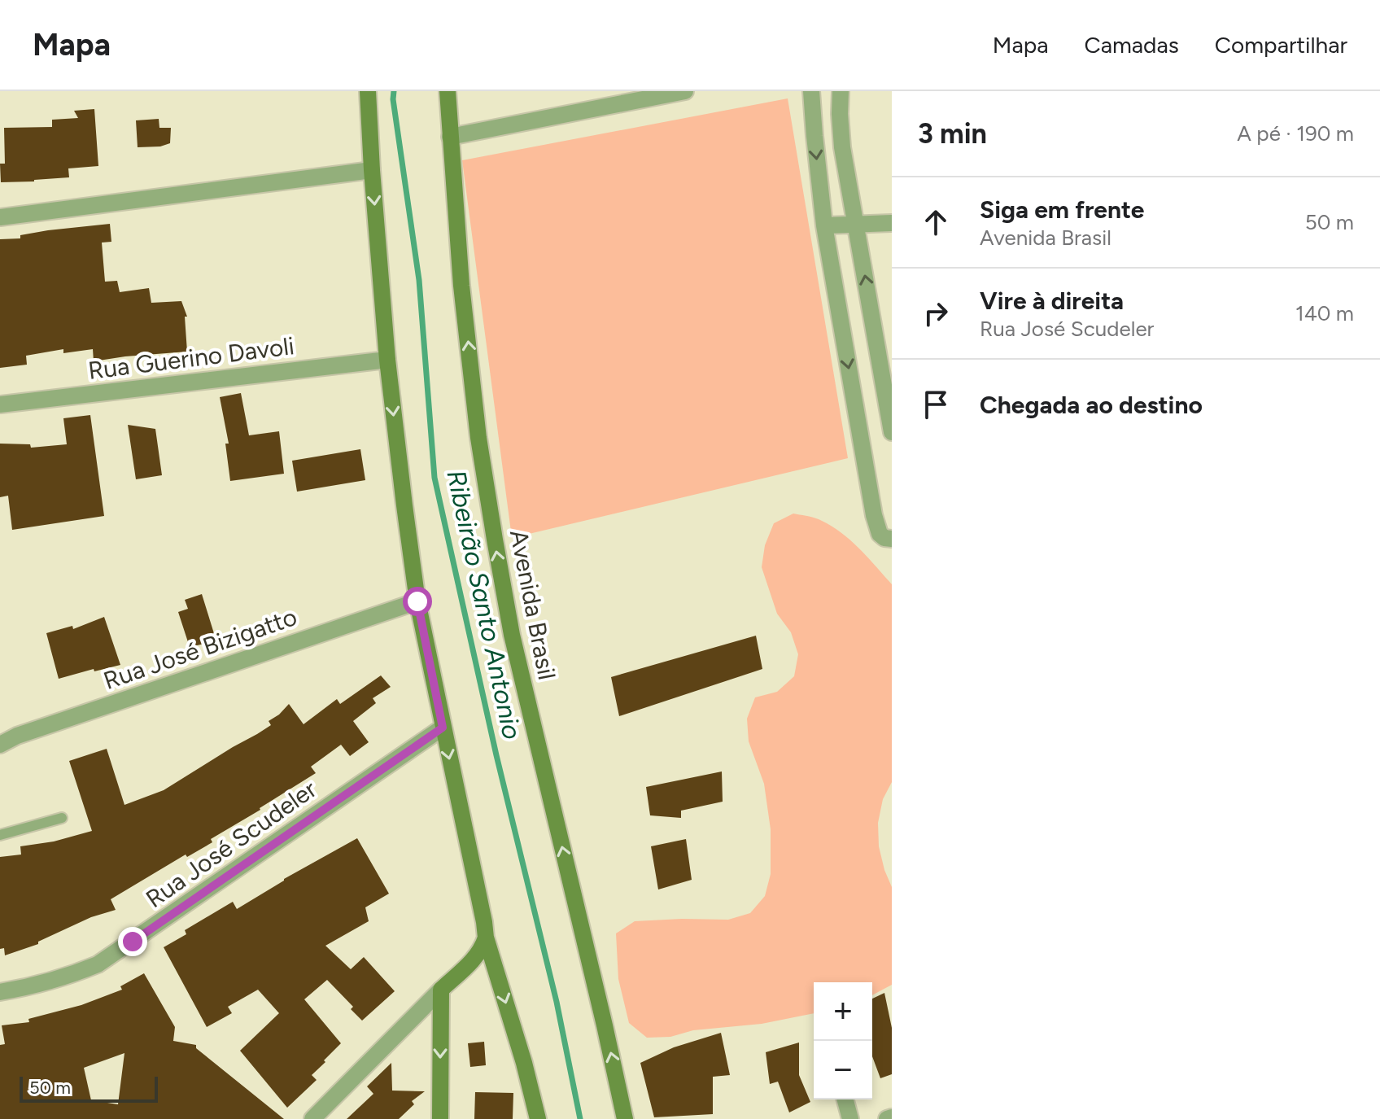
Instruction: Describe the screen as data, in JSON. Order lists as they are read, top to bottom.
{
  "streets": {
    "main road": ["Avenida Brasil"],
    "street": ["Rua Guerino Davoli", "Rua José Bizigatto", "Rua José Scudeler"]
  },
  "water": ["Ribeirão Santo Antonio"],
  "scale_bar": "50 m",
  "page": {
    "header": "Mapa",
    "nav": ["Mapa", "Camadas", "Compartilhar"],
    "heading": ["3 min", "A pé · 190 m"],
    "list": [
      ["Siga em frente", "Avenida Brasil", "50 m"],
      ["Vire à direita", "Rua José Scudeler", "140 m"],
      "Chegada ao destino"
    ],
    "map_buttons": ["+", "−"],
    "scale": "50 m"
  }
}
